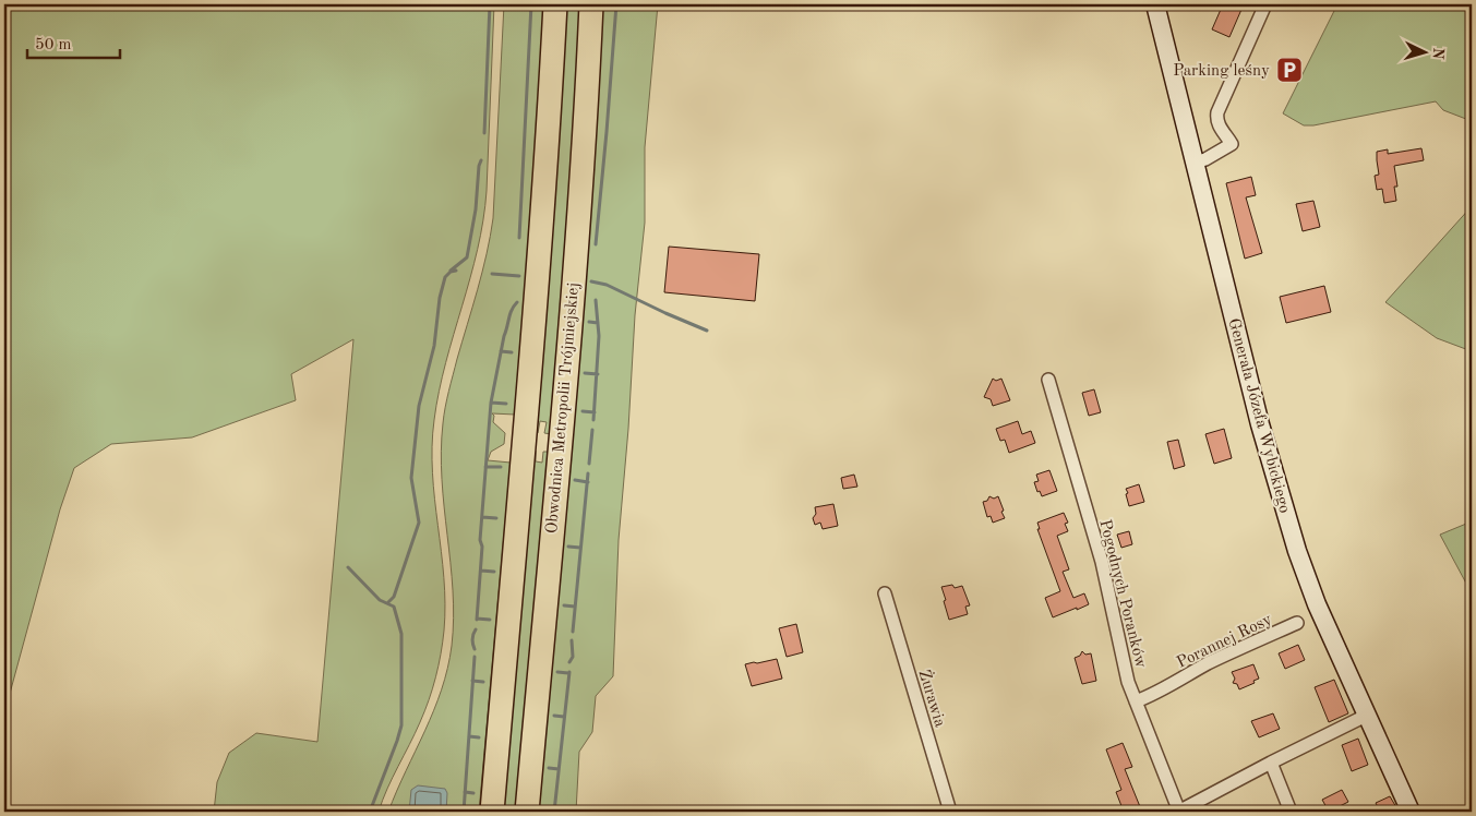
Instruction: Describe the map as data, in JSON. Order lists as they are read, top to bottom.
{
  "streets": {
    "highway": ["Obwodnica Metropolii Trójmiejskiej"],
    "main road": ["Generała Józefa Wybickiego"],
    "street": ["Pogodnych Poranków", "Porannej Rosy", "Żurawia"]
  },
  "crossings": [
    ["Pogodnych Poranków", "Porannej Rosy"]
  ],
  "places": {
    "parking": ["Parking leśny"]
  },
  "scale_bar": "50 m",
  "north": "right"
}
